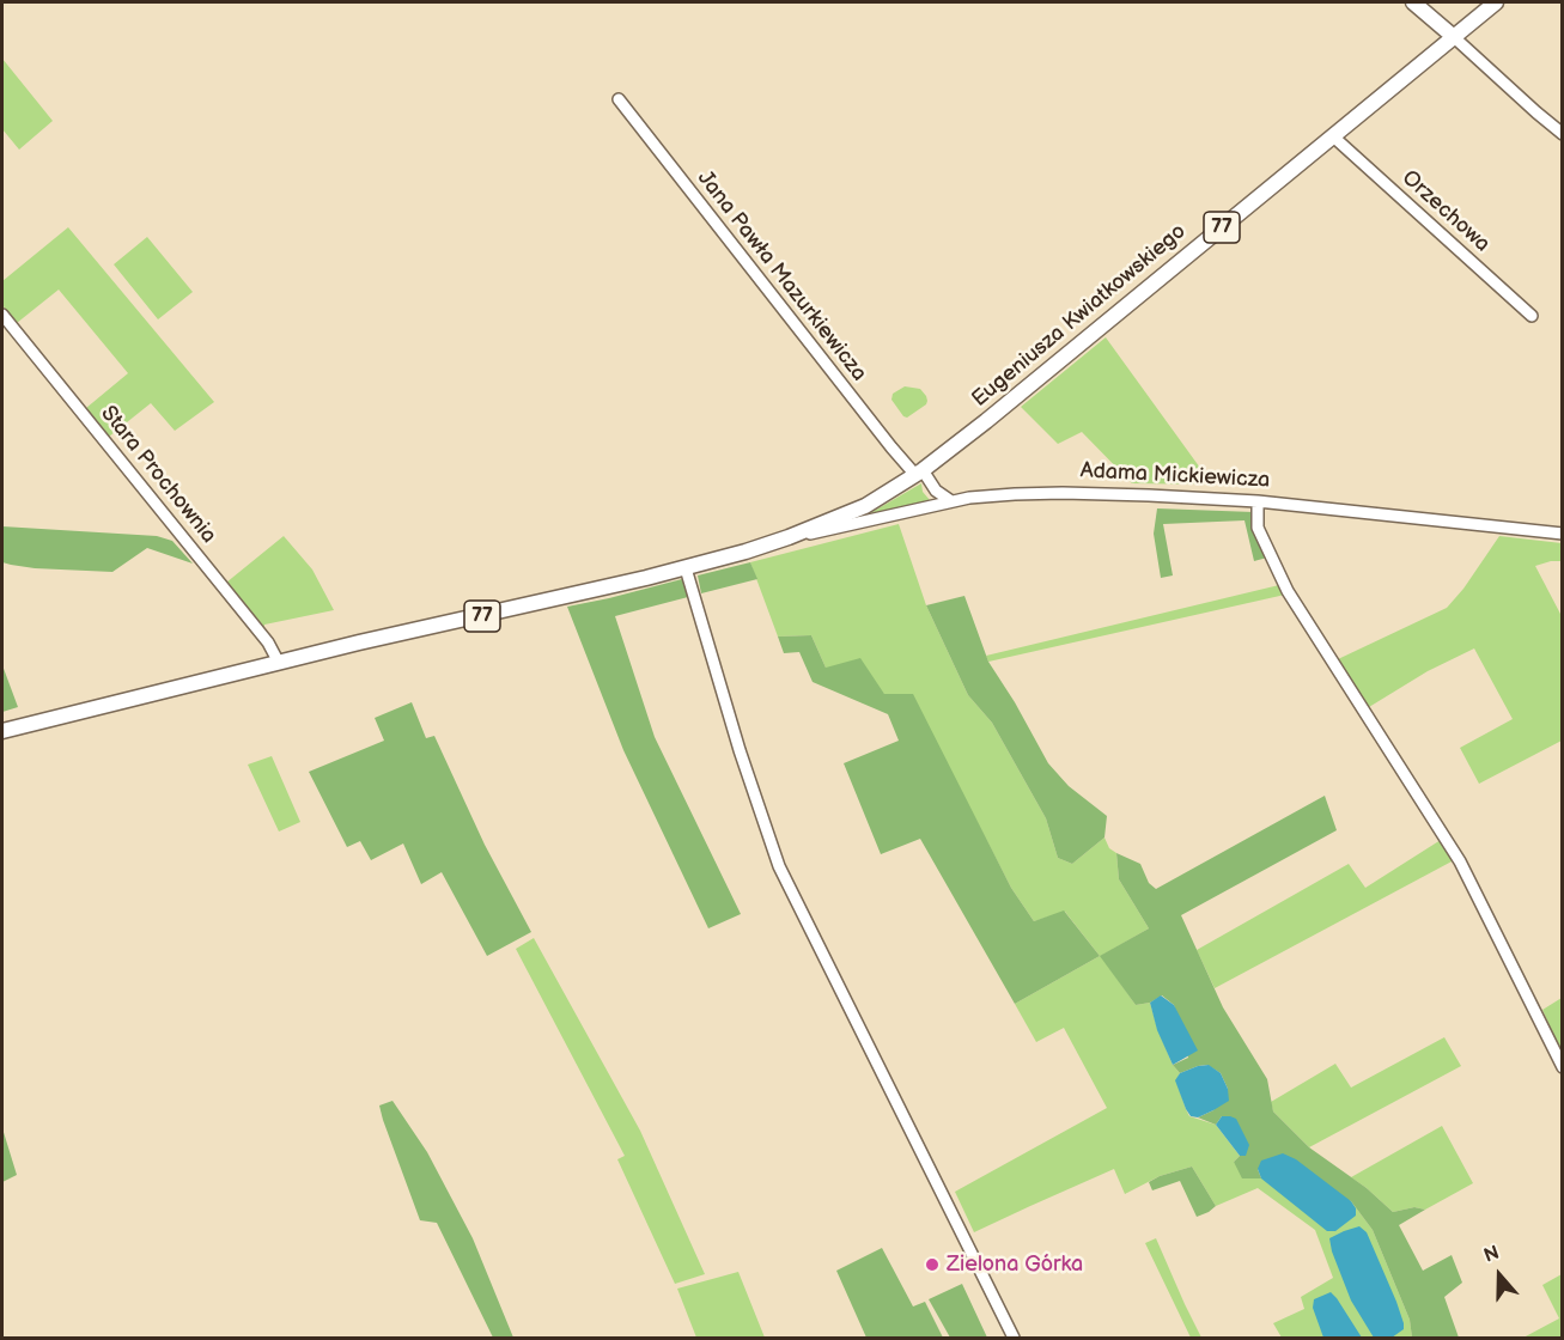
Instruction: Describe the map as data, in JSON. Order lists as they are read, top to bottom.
{
  "streets": {
    "main road": ["77", "Eugeniusza Kwiatkowskiego", "Adama Mickiewicza"],
    "street": ["Orzechowa", "Jana Pawła Mazurkiewicza", "Stara Prochownia"]
  },
  "crossings": [
    ["Orzechowa", "Eugeniusza Kwiatkowskiego"],
    ["77", "Stara Prochownia"],
    ["77", "Adama Mickiewicza"],
    ["Jana Pawła Mazurkiewicza", "Eugeniusza Kwiatkowskiego"],
    ["Jana Pawła Mazurkiewicza", "Adama Mickiewicza"],
    ["Eugeniusza Kwiatkowskiego", "Adama Mickiewicza"],
    ["Stara Prochownia", "Adama Mickiewicza"]
  ],
  "places": ["Zielona Górka"],
  "north": "top"
}
